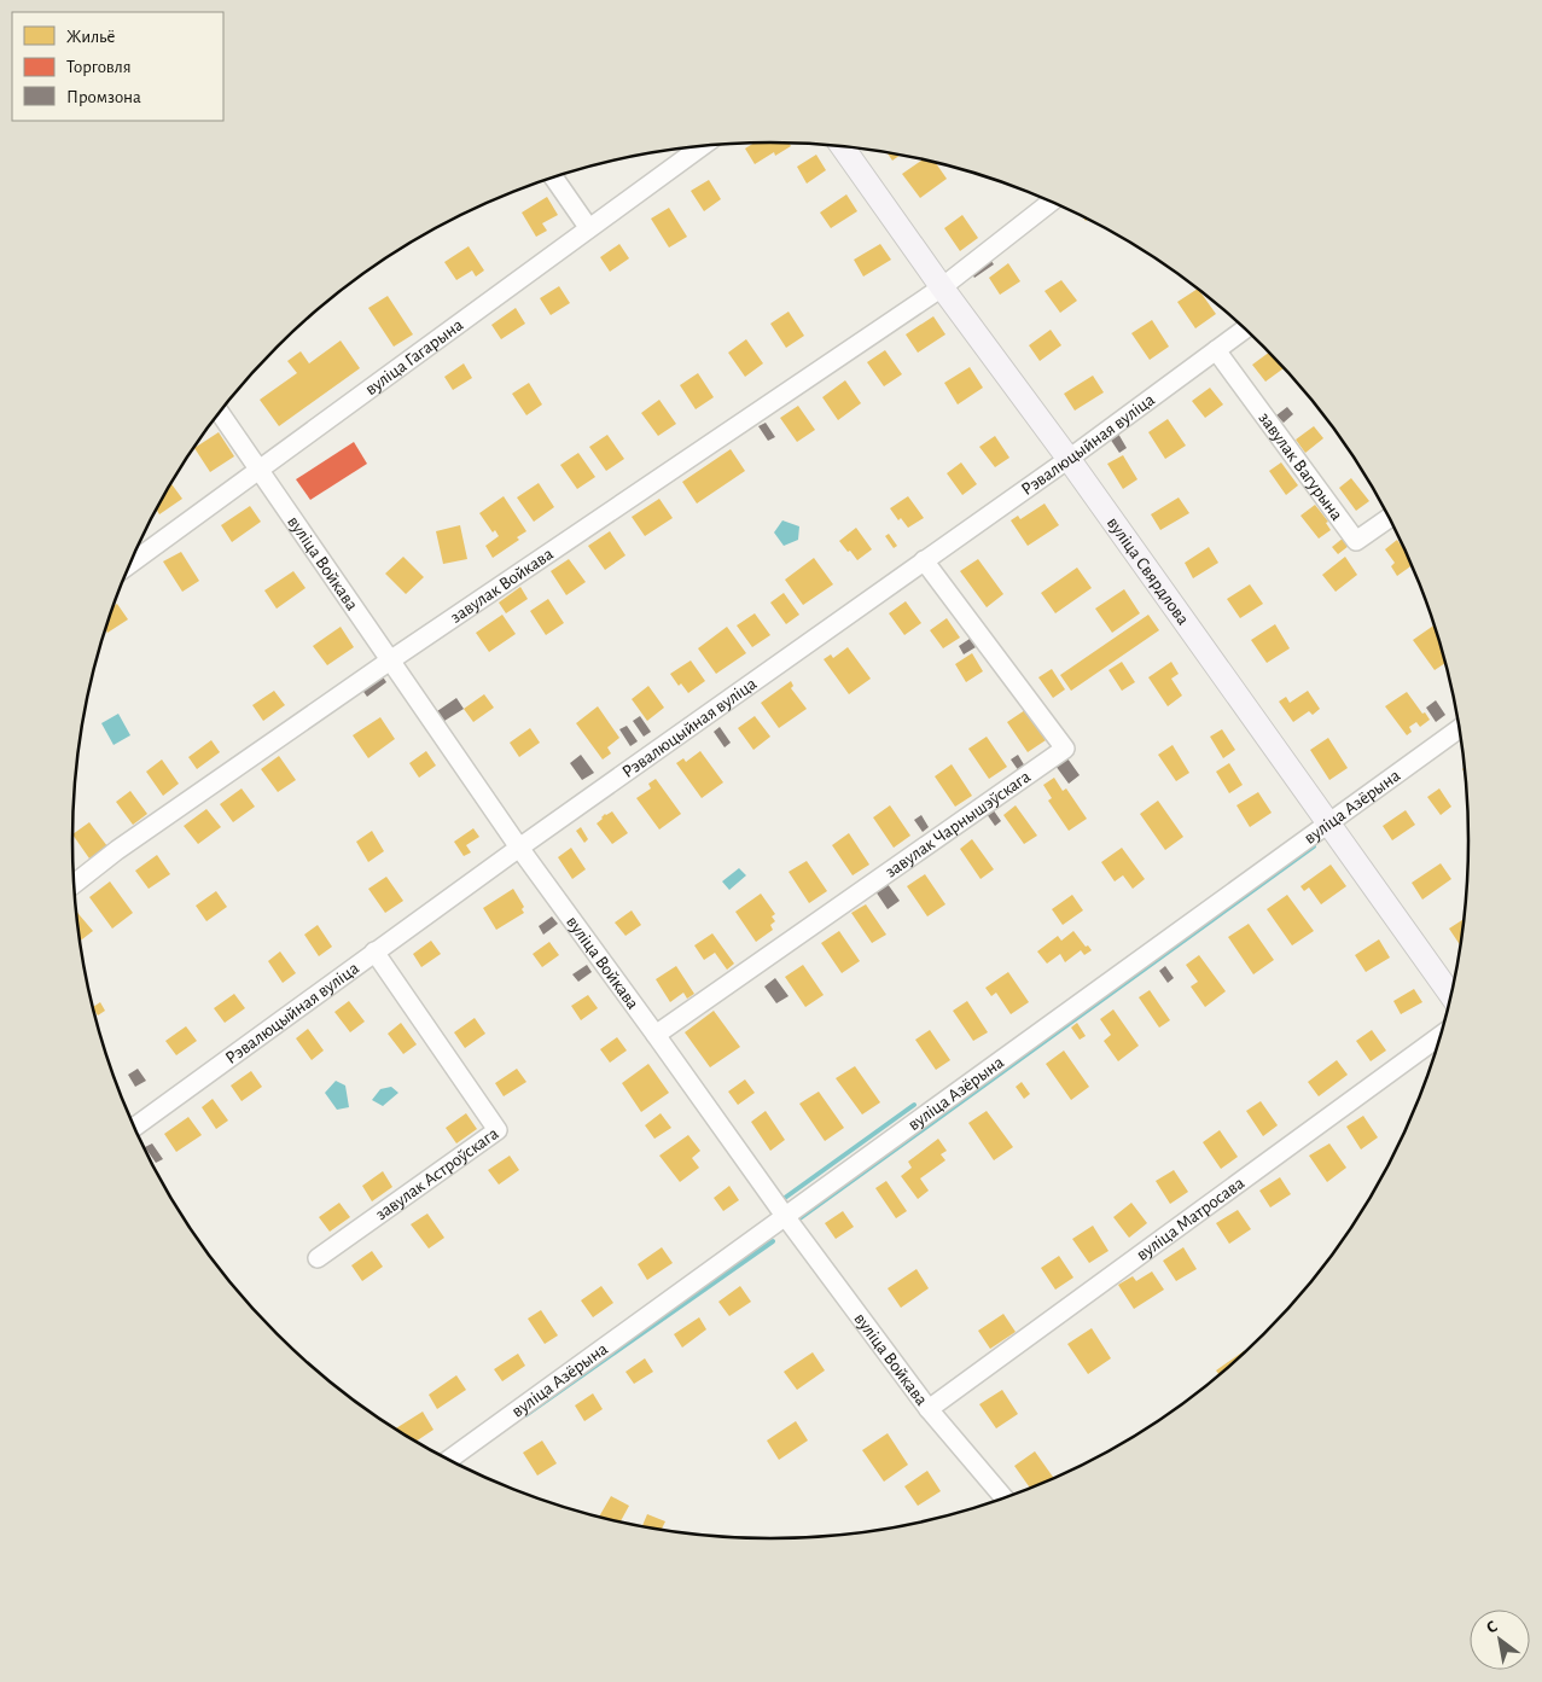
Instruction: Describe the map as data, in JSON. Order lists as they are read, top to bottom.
{
  "streets": {
    "main road": ["вуліца Свярдлова"],
    "street": [
      "вуліца Гагарына",
      "Рэвалюцыйная вуліца",
      "завулак Вагурына",
      "вуліца Войкава",
      "завулак Войкава",
      "вуліца Азёрына",
      "завулак Чарнышэўскага",
      "завулак Астроўскага",
      "вуліца Матросава"
    ]
  },
  "crossings": [
    ["вуліца Гагарына", "вуліца Войкава"],
    ["Рэвалюцыйная вуліца", "завулак Вагурына"],
    ["Рэвалюцыйная вуліца", "вуліца Войкава"],
    ["Рэвалюцыйная вуліца", "вуліца Свярдлова"],
    ["Рэвалюцыйная вуліца", "завулак Чарнышэўскага"],
    ["Рэвалюцыйная вуліца", "завулак Астроўскага"],
    ["вуліца Войкава", "завулак Войкава"],
    ["вуліца Войкава", "вуліца Азёрына"],
    ["вуліца Войкава", "завулак Чарнышэўскага"],
    ["вуліца Войкава", "вуліца Матросава"],
    ["вуліца Свярдлова", "завулак Войкава"],
    ["вуліца Свярдлова", "вуліца Азёрына"]
  ],
  "legend": ["Жильё", "Торговля", "Промзона"],
  "north": "top left"
}
